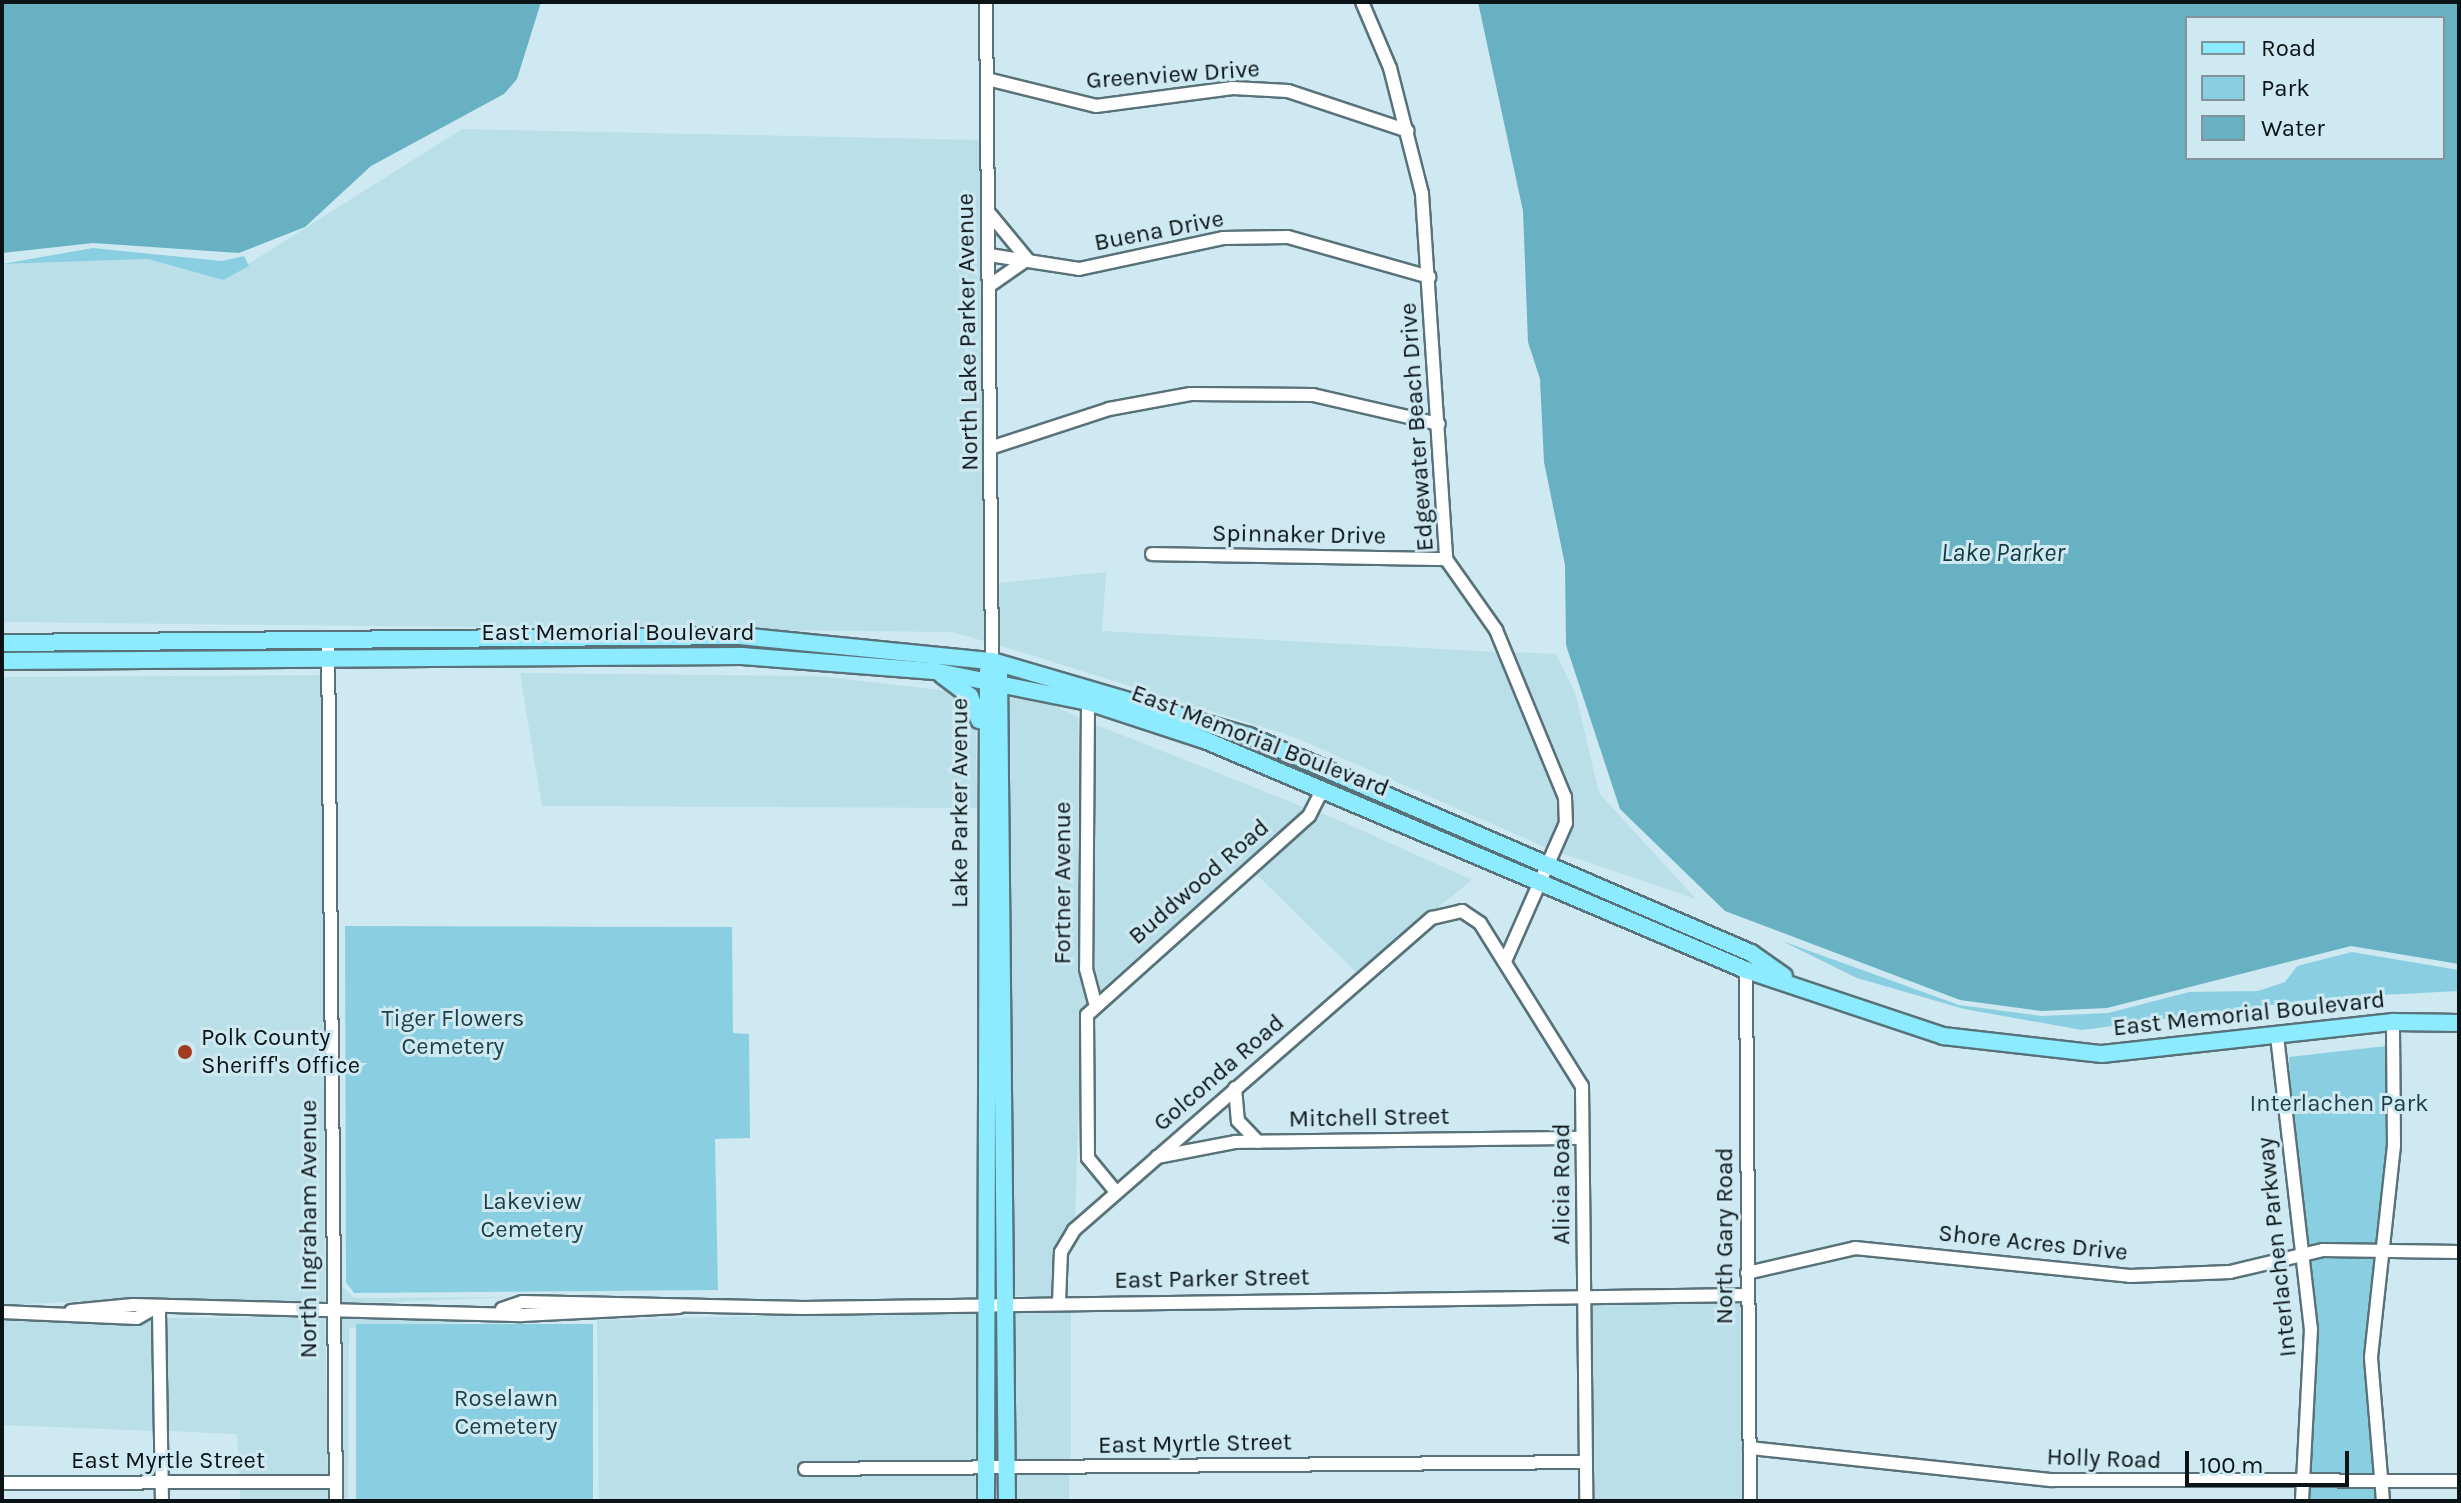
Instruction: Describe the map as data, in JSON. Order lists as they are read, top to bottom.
{
  "streets": {
    "main road": ["East Memorial Boulevard", "Lake Parker Avenue"],
    "street": [
      "Greenview Drive",
      "Buena Drive",
      "North Lake Parker Avenue",
      "Edgewater Beach Drive",
      "Spinnaker Drive",
      "Buddwood Road",
      "Fortner Avenue",
      "Golconda Road",
      "Mitchell Street",
      "Alicia Road",
      "North Ingraham Avenue",
      "North Gary Road",
      "Shore Acres Drive",
      "Interlachen Parkway",
      "East Parker Street",
      "East Myrtle Street",
      "Holly Road"
    ]
  },
  "crossings": [
    ["Greenview Drive", "North Lake Parker Avenue"],
    ["Greenview Drive", "Edgewater Beach Drive"],
    ["Buena Drive", "North Lake Parker Avenue"],
    ["Buena Drive", "Edgewater Beach Drive"],
    ["North Lake Parker Avenue", "East Memorial Boulevard"],
    ["North Lake Parker Avenue", "Lake Parker Avenue"],
    ["Edgewater Beach Drive", "Spinnaker Drive"],
    ["Edgewater Beach Drive", "East Memorial Boulevard"],
    ["Edgewater Beach Drive", "Alicia Road"],
    ["East Memorial Boulevard", "Lake Parker Avenue"],
    ["East Memorial Boulevard", "Buddwood Road"],
    ["East Memorial Boulevard", "Fortner Avenue"],
    ["East Memorial Boulevard", "North Ingraham Avenue"],
    ["East Memorial Boulevard", "North Gary Road"],
    ["East Memorial Boulevard", "Interlachen Parkway"],
    ["Lake Parker Avenue", "East Parker Street"],
    ["Lake Parker Avenue", "East Myrtle Street"],
    ["Buddwood Road", "Fortner Avenue"],
    ["Fortner Avenue", "Golconda Road"],
    ["Golconda Road", "Mitchell Street"],
    ["Golconda Road", "Alicia Road"],
    ["Golconda Road", "East Parker Street"],
    ["Mitchell Street", "Alicia Road"],
    ["Alicia Road", "East Parker Street"],
    ["Alicia Road", "East Myrtle Street"],
    ["North Ingraham Avenue", "East Parker Street"],
    ["North Ingraham Avenue", "East Myrtle Street"],
    ["North Gary Road", "Shore Acres Drive"],
    ["North Gary Road", "East Parker Street"],
    ["North Gary Road", "Holly Road"],
    ["Shore Acres Drive", "Interlachen Parkway"],
    ["Interlachen Parkway", "Holly Road"]
  ],
  "water": ["Lake Parker"],
  "parks": [
    "Tiger Flowers Cemetery",
    "Interlachen Park",
    "Lakeview Cemetery",
    "Roselawn Cemetery"
  ],
  "places": ["Polk County Sheriff's Office"],
  "legend": ["Road", "Park", "Water"],
  "scale_bar": "100 m"
}
